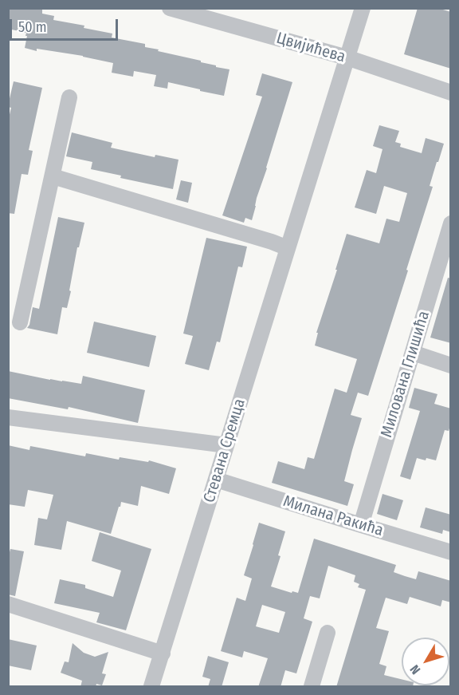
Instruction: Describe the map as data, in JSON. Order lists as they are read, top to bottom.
{
  "streets": {
    "street": [
      "Цвијићева",
      "Милована Глишића",
      "Стевана Сремца",
      "Милана Ракића"
    ]
  },
  "crossings": [
    ["Цвијићева", "Стевана Сремца"],
    ["Милована Глишића", "Милана Ракића"],
    ["Стевана Сремца", "Милана Ракића"]
  ],
  "scale_bar": "50 m",
  "north": "bottom left"
}
